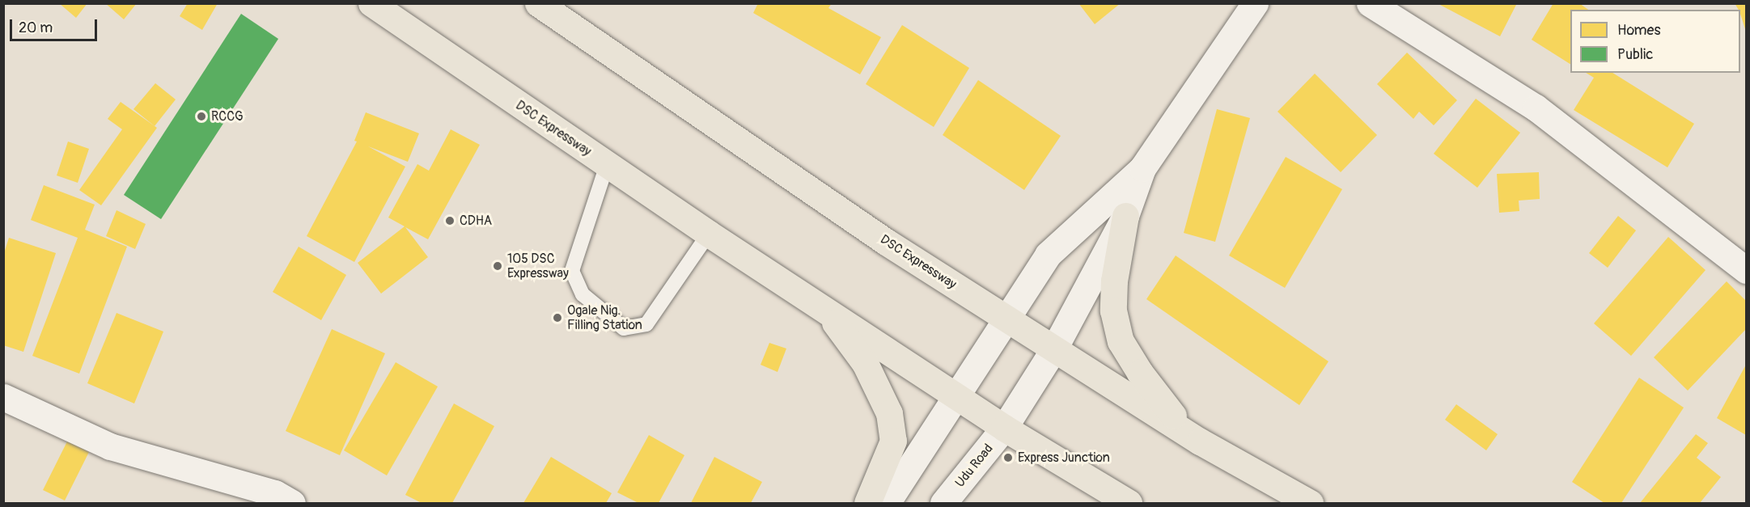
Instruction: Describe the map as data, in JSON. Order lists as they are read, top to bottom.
{
  "streets": {
    "main road": ["DSC Expressway", "Udu Road"]
  },
  "crossings": [
    ["DSC Expressway", "Udu Road"]
  ],
  "places": [
    "RCCG",
    "CDHA",
    "105 DSC Expressway",
    "Ogale Nig. Filling Station",
    "Express Junction"
  ],
  "legend": ["Homes", "Public"],
  "scale_bar": "20 m"
}
